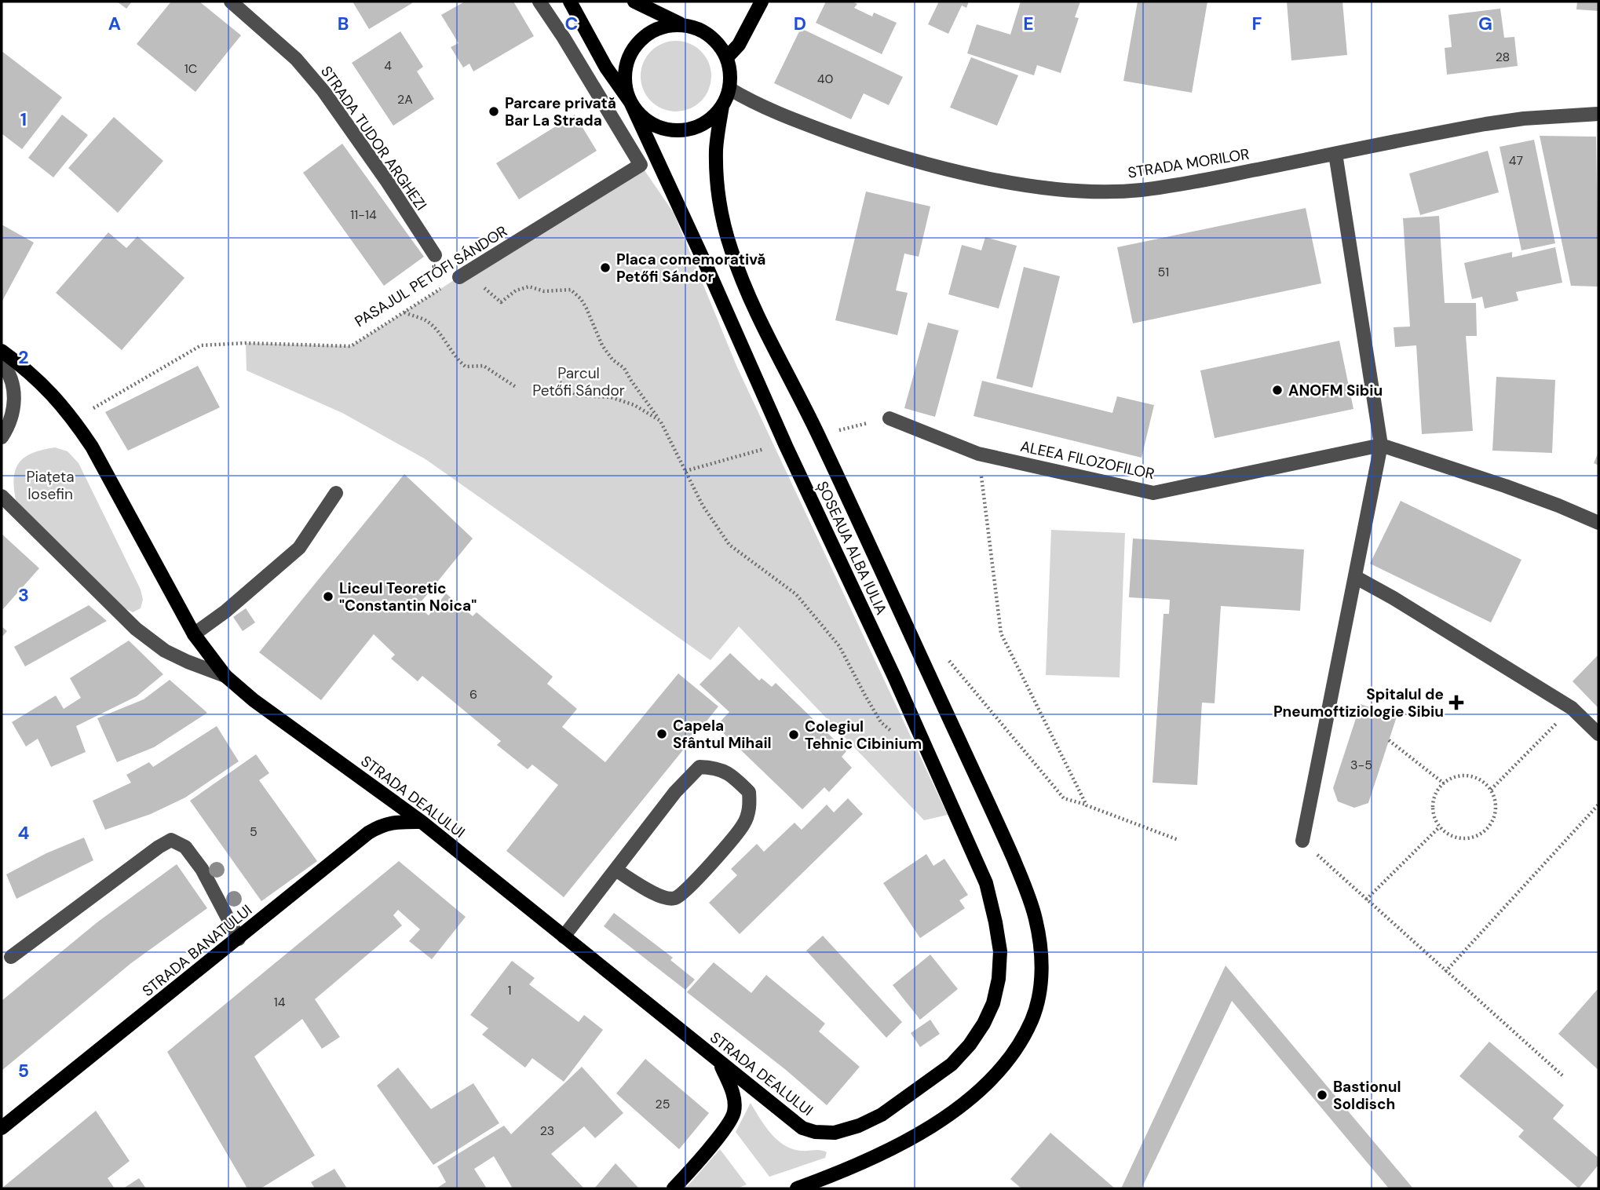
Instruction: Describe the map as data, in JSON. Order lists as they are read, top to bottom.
{
  "streets": {
    "main road": ["ȘOSEAUA ALBA IULIA", "STRADA DEALULUI", "STRADA BANATULUI"],
    "street": [
      "STRADA TUDOR ARGHEZI",
      "STRADA MORILOR",
      "PASAJUL PETŐFI SÁNDOR",
      "ALEEA FILOZOFILOR"
    ]
  },
  "crossings": [
    ["STRADA MORILOR", "ȘOSEAUA ALBA IULIA"],
    ["PASAJUL PETŐFI SÁNDOR", "STRADA DEALULUI"],
    ["ȘOSEAUA ALBA IULIA", "STRADA DEALULUI"],
    ["STRADA DEALULUI", "STRADA BANATULUI"]
  ],
  "parks": ["Parcul Petőfi Sándor", "Piațeta Iosefin"],
  "places": {
    "other": [
      "Parcare privată Bar La Strada",
      "Placa comemorativă Petőfi Sándor",
      "ANOFM Sibiu",
      "Liceul Teoretic \"Constantin Noica\"",
      "Capela Sfântul Mihail",
      "Colegiul Tehnic Cibinium",
      "Bastionul Soldisch"
    ],
    "health": ["Spitalul de Pneumoftiziologie Sibiu"]
  },
  "house_numbers": [
    "28",
    "4",
    "1C",
    "40",
    "2A",
    "47",
    "11-14",
    "51",
    "6",
    "3-5",
    "5",
    "1",
    "14",
    "25",
    "23"
  ],
  "grid": {
    "columns": [
      "A",
      "B",
      "C",
      "D",
      "E",
      "F",
      "G"
    ],
    "rows": [
      "1",
      "2",
      "3",
      "4",
      "5"
    ]
  }
}
